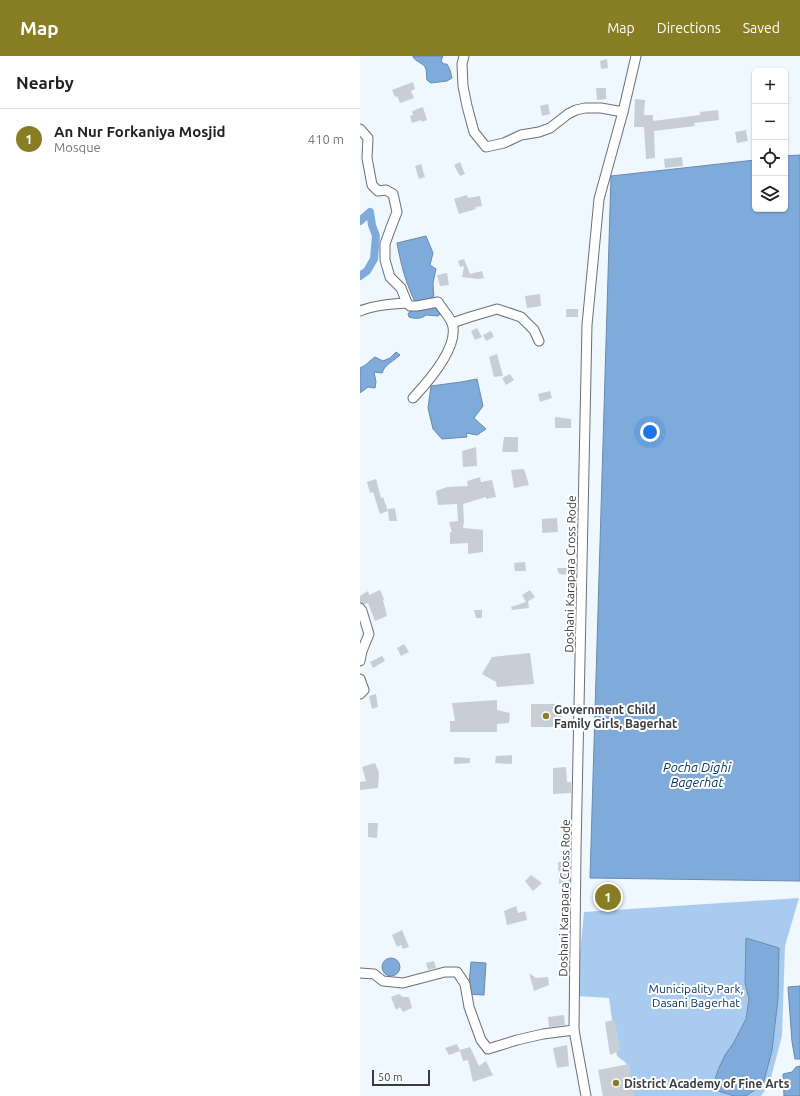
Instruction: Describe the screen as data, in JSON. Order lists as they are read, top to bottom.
{
  "streets": {
    "street": ["Doshani Karapara Cross Rode"]
  },
  "water": ["Pocha Dighi Bagerhat"],
  "parks": ["Municipality Park, Dasani Bagerhat"],
  "places": ["Government Child Family Girls, Bagerhat", "District Academy of Fine Arts"],
  "scale_bar": "50 m",
  "page": {
    "header": "Map",
    "nav": ["Map", "Directions", "Saved"],
    "heading": "Nearby",
    "map_buttons": ["+", "−"],
    "list": [
      {
        "mark": "1",
        "name": "An Nur Forkaniya Mosjid",
        "note": "Mosque",
        "value": "410 m"
      }
    ],
    "pins": "1",
    "scale": "50 m"
  }
}
